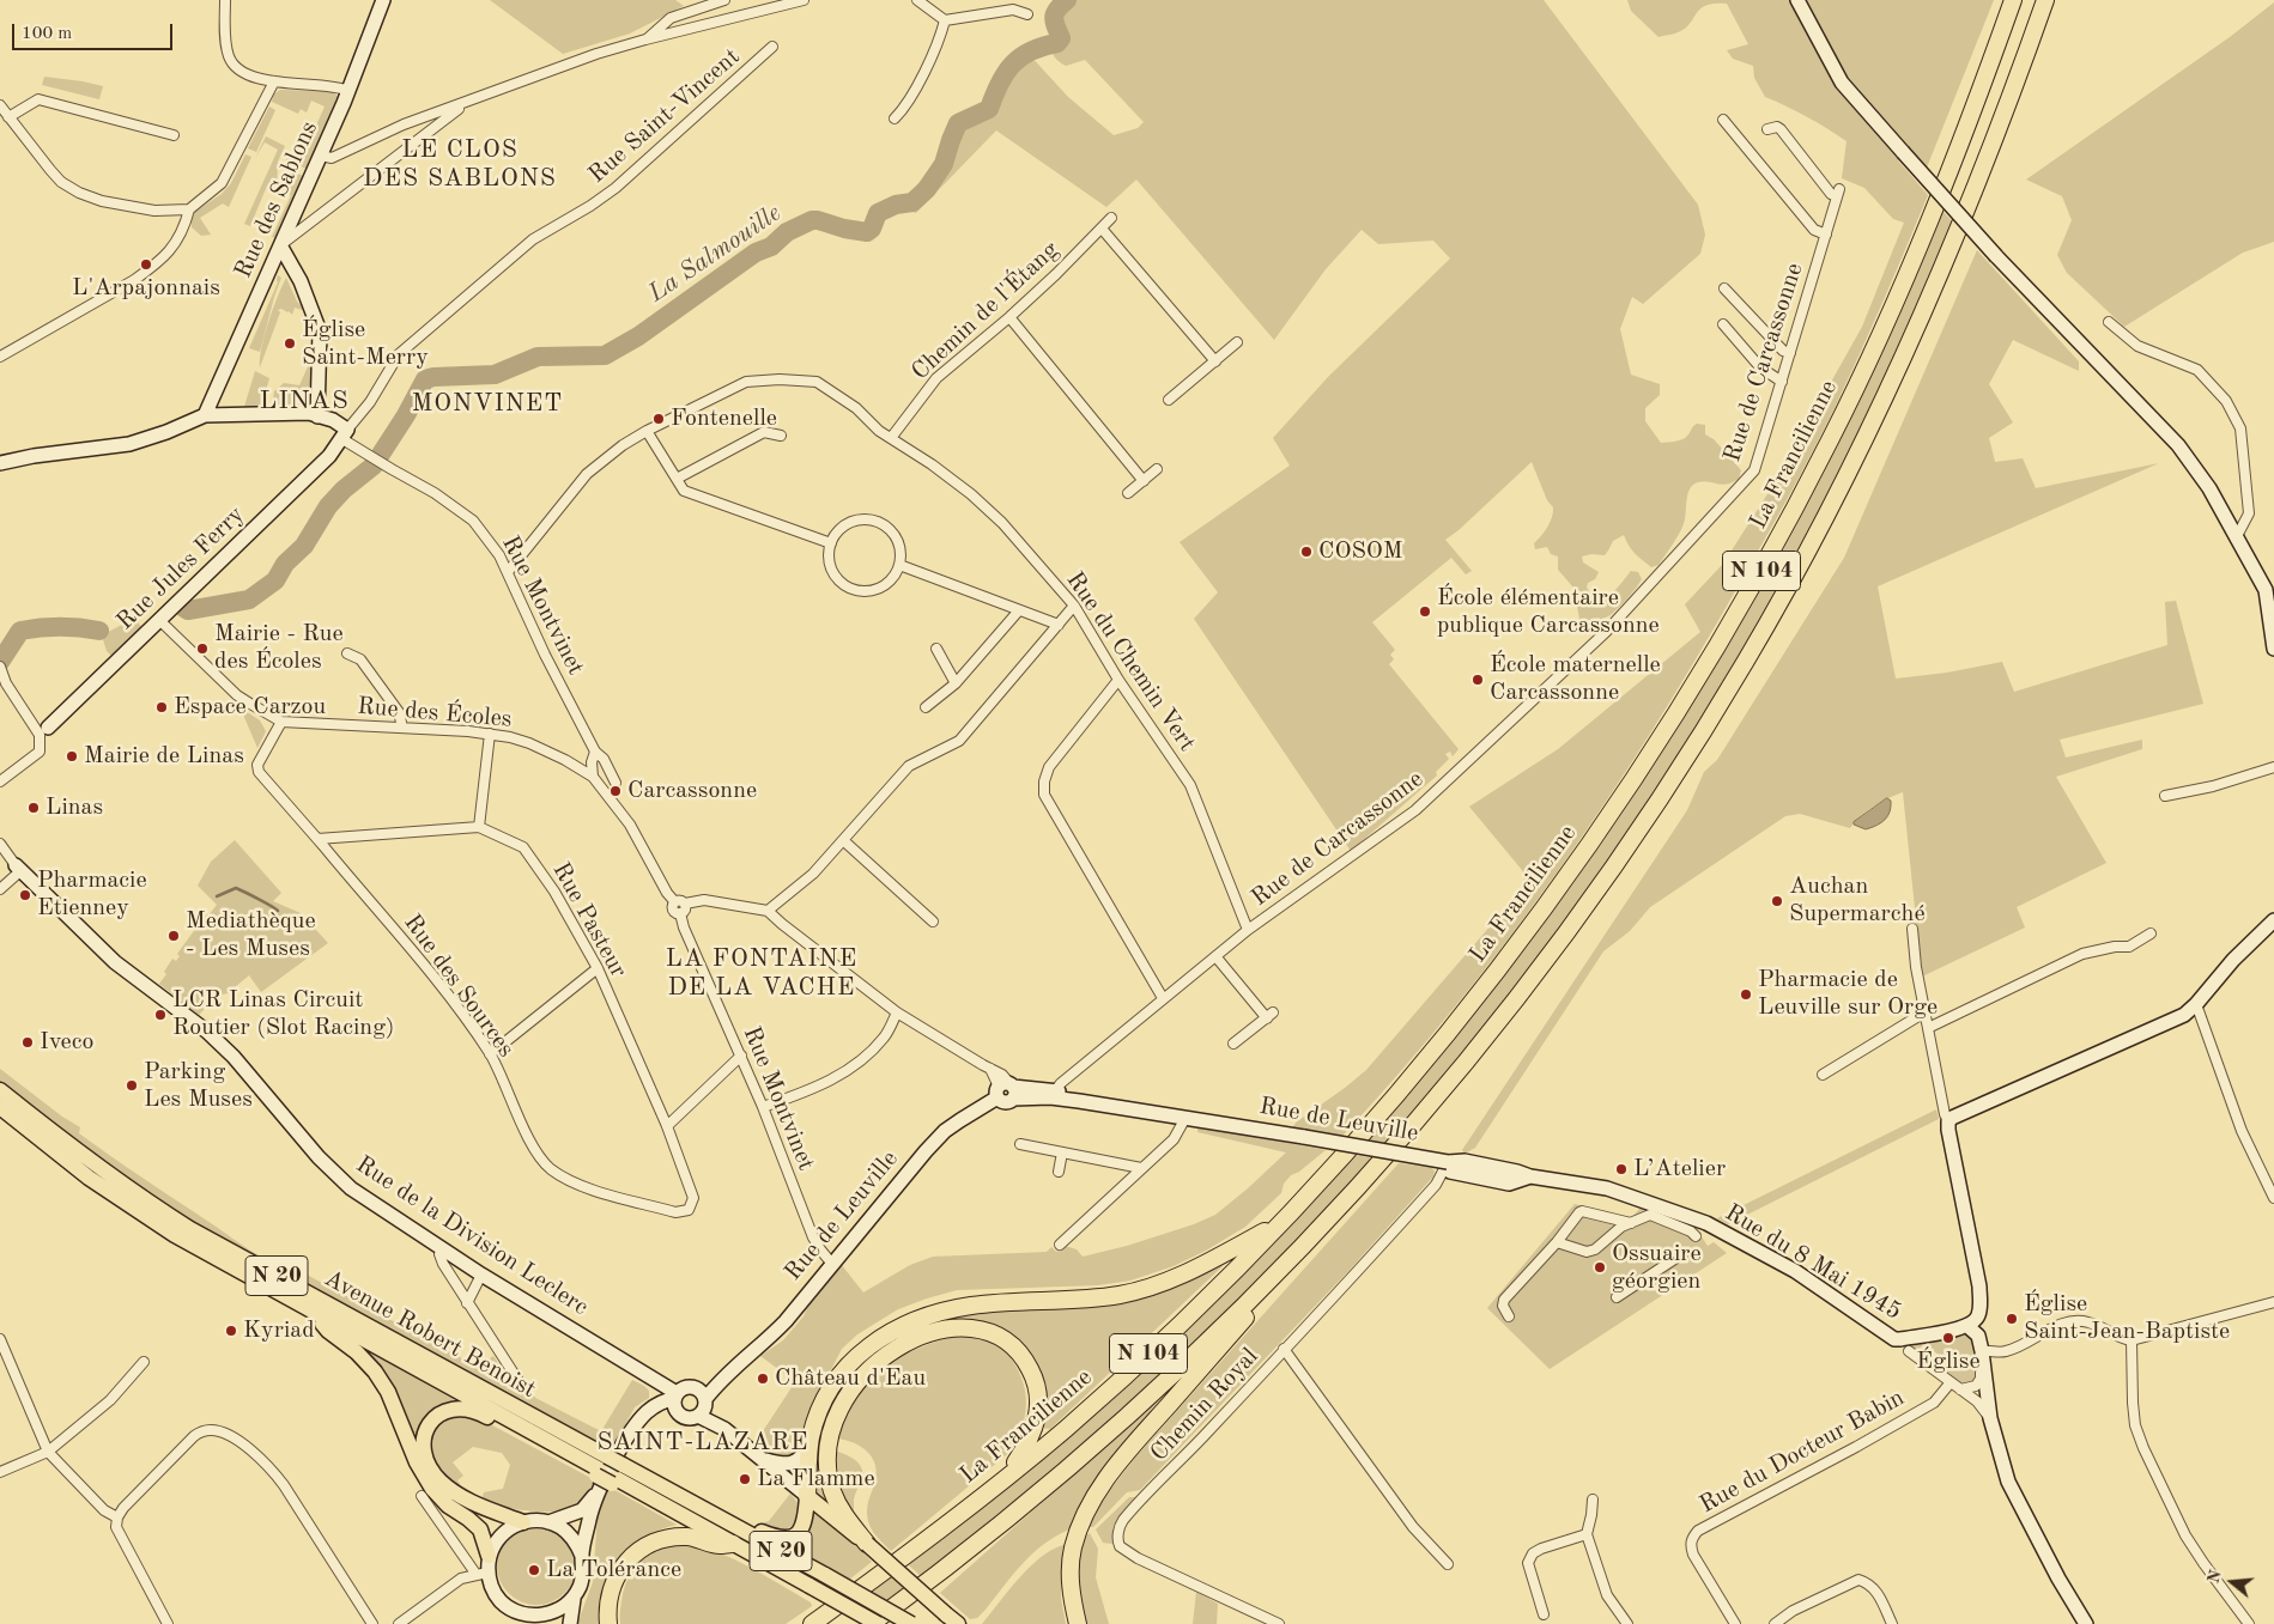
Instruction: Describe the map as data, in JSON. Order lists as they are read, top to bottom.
{
  "streets": {
    "highway": ["La Francilienne", "N 104"],
    "main road": ["N 20", "Avenue Robert Benoist"],
    "street": [
      "Rue Saint-Vincent",
      "Rue des Sablons",
      "Chemin de l'Étang",
      "Rue de Carcassonne",
      "Rue Jules Ferry",
      "Rue Montvinet",
      "Rue du Chemin Vert",
      "Rue des Écoles",
      "Rue Pasteur",
      "Rue des Sources",
      "Rue de Leuville",
      "Rue de la Division Leclerc",
      "Rue du 8 Mai 1945",
      "Chemin Royal",
      "Rue du Docteur Babin"
    ]
  },
  "crossings": [
    ["Rue Saint-Vincent", "Rue Jules Ferry"],
    ["Rue Saint-Vincent", "Rue Montvinet"],
    ["Chemin de l'Étang", "Rue du Chemin Vert"],
    ["Rue de Carcassonne", "Rue du Chemin Vert"],
    ["Rue de Carcassonne", "Rue de Leuville"],
    ["Rue Jules Ferry", "Rue Montvinet"],
    ["Rue Jules Ferry", "Rue des Écoles"],
    ["Rue Montvinet", "Rue du Chemin Vert"],
    ["Rue Montvinet", "Rue des Écoles"],
    ["Rue Montvinet", "Rue de Leuville"],
    ["Rue des Écoles", "Rue des Sources"],
    ["Rue Pasteur", "Rue des Sources"],
    ["Rue de Leuville", "Rue de la Division Leclerc"],
    ["Rue de Leuville", "Rue du 8 Mai 1945"],
    ["Rue de Leuville", "Chemin Royal"],
    ["Rue du 8 Mai 1945", "Chemin Royal"],
    ["Rue du 8 Mai 1945", "Rue du Docteur Babin"]
  ],
  "districts": [
    "LE CLOS DES SABLONS",
    "LINAS",
    "MONVINET",
    "LA FONTAINE DE LA VACHE",
    "SAINT-LAZARE"
  ],
  "water": ["La Salmouille"],
  "places": [
    "L'Arpajonnais",
    "Église Saint-Merry",
    "Fontenelle",
    "COSOM",
    "École élémentaire publique Carcassonne",
    "Mairie - Rue des Écoles",
    "École maternelle Carcassonne",
    "Espace Carzou",
    "Mairie de Linas",
    "Carcassonne",
    "Linas",
    "Pharmacie Etienney",
    "Auchan Supermarché",
    "Mediathèque - Les Muses",
    "Pharmacie de Leuville sur Orge",
    "LCR Linas Circuit Routier (Slot Racing)",
    "Iveco",
    "Parking Les Muses",
    "L’Atelier",
    "Ossuaire géorgien",
    "Église Saint-Jean-Baptiste",
    "Kyriad",
    "Église",
    "Château d'Eau",
    "La Flamme",
    "La Tolérance"
  ],
  "scale_bar": "100 m",
  "north": "left"
}
